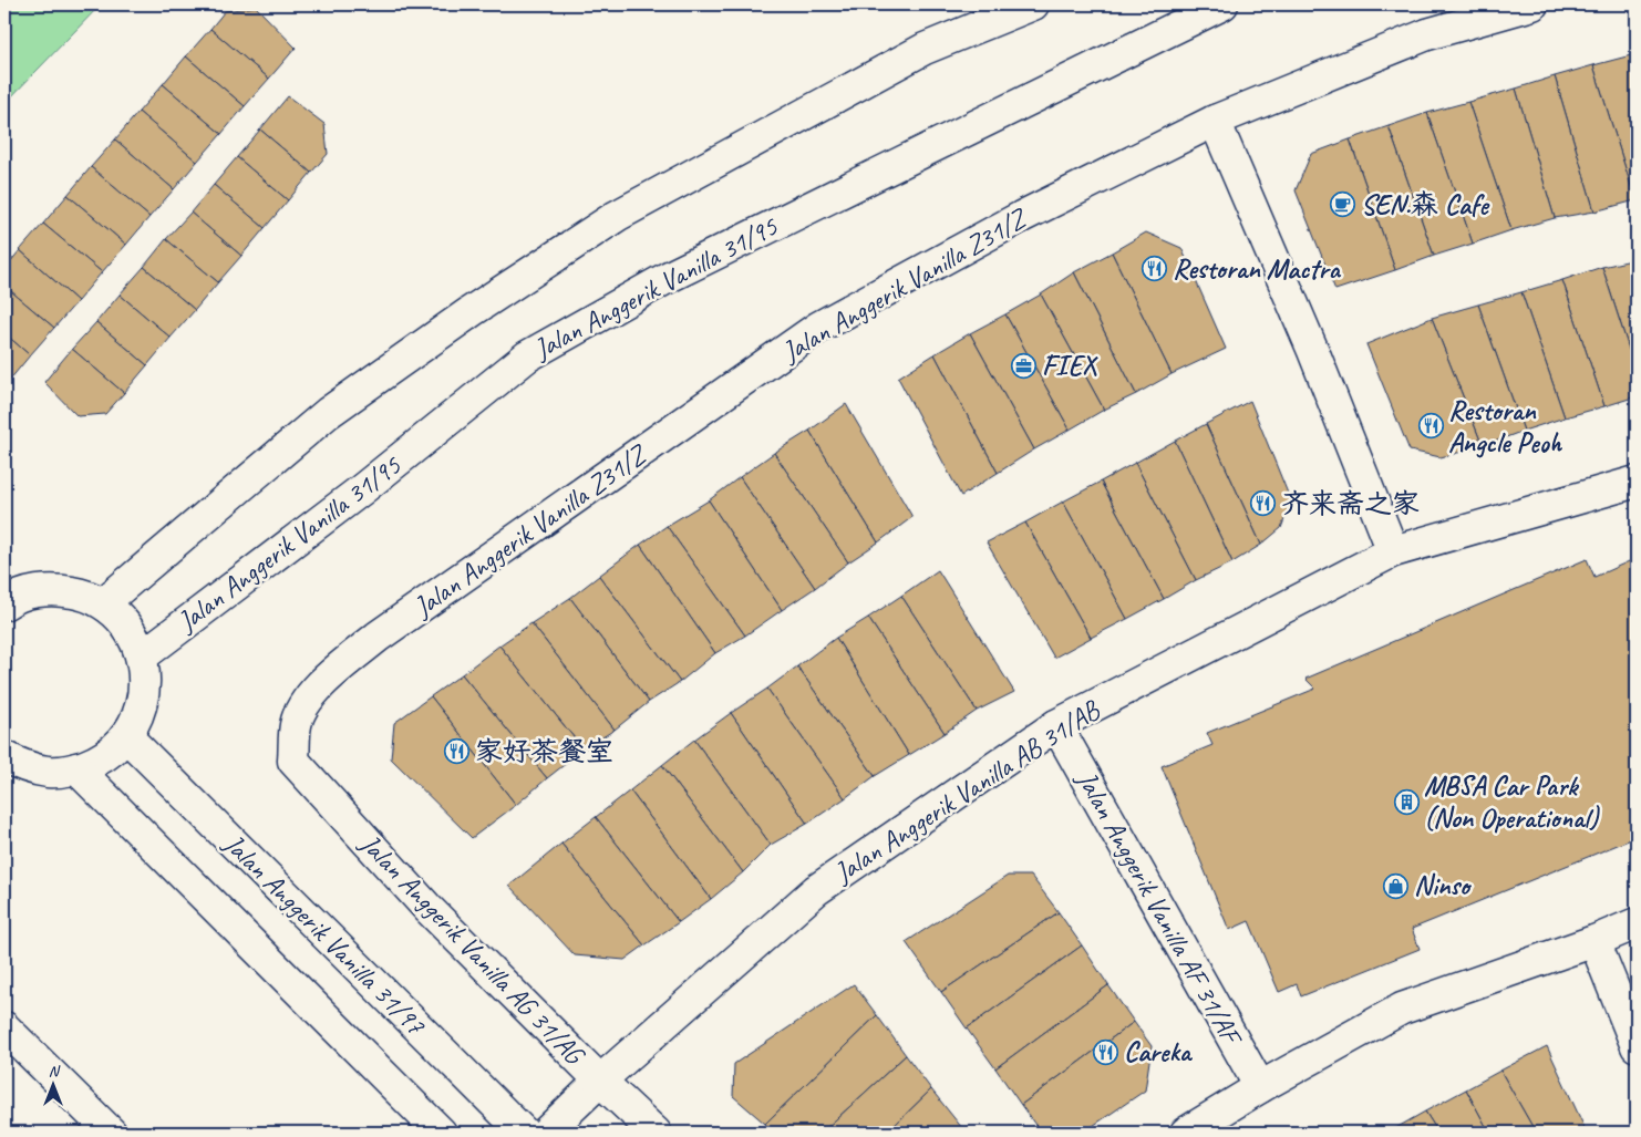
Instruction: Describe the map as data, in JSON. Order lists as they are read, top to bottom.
{
  "streets": {
    "street": [
      "Jalan Anggerik Vanilla Z31/Z",
      "Jalan Anggerik Vanilla 31/95",
      "Jalan Anggerik Vanilla AB 31/AB",
      "Jalan Anggerik Vanilla AF 31/AF",
      "Jalan Anggerik Vanilla 31/97",
      "Jalan Anggerik Vanilla AG 31/AG"
    ]
  },
  "crossings": [
    ["Jalan Anggerik Vanilla Z31/Z", "Jalan Anggerik Vanilla AG 31/AG"],
    ["Jalan Anggerik Vanilla AB 31/AB", "Jalan Anggerik Vanilla AF 31/AF"],
    ["Jalan Anggerik Vanilla AB 31/AB", "Jalan Anggerik Vanilla AG 31/AG"]
  ],
  "places": {
    "cafe": ["SEN.森 Cafe"],
    "restaurant": [
      "Restoran Mactra",
      "Restoran Angcle Peoh",
      "齐来斋之家",
      "家好茶餐室",
      "Careka"
    ],
    "office": ["FIEX"],
    "building": ["MBSA Car Park (Non Operational)"],
    "shop": ["Ninso"]
  },
  "north": "top"
}
